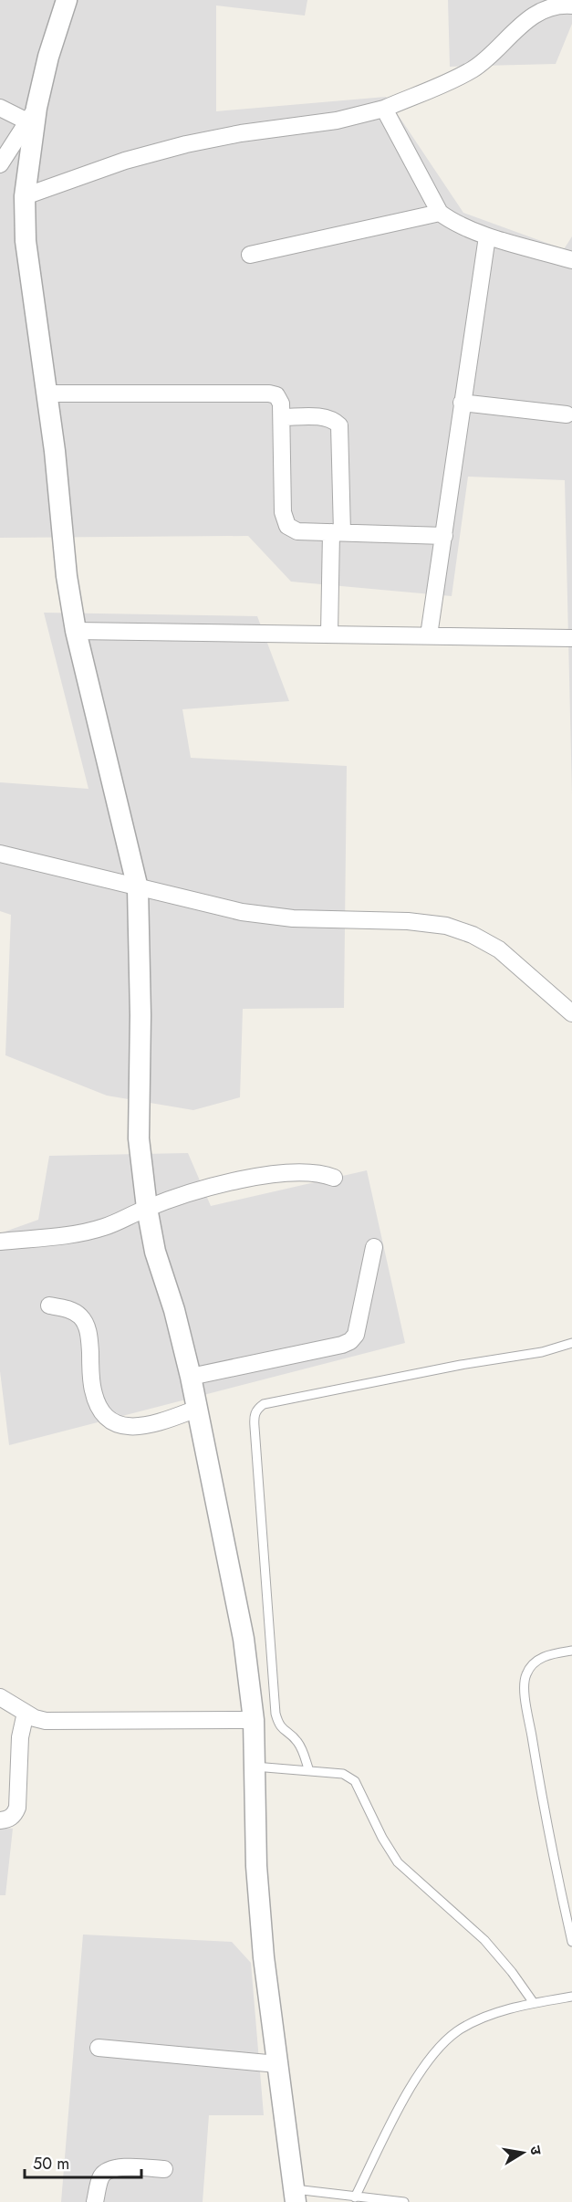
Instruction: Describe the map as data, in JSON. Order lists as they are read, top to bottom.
{
  "scale_bar": "50 m",
  "north": "right"
}
